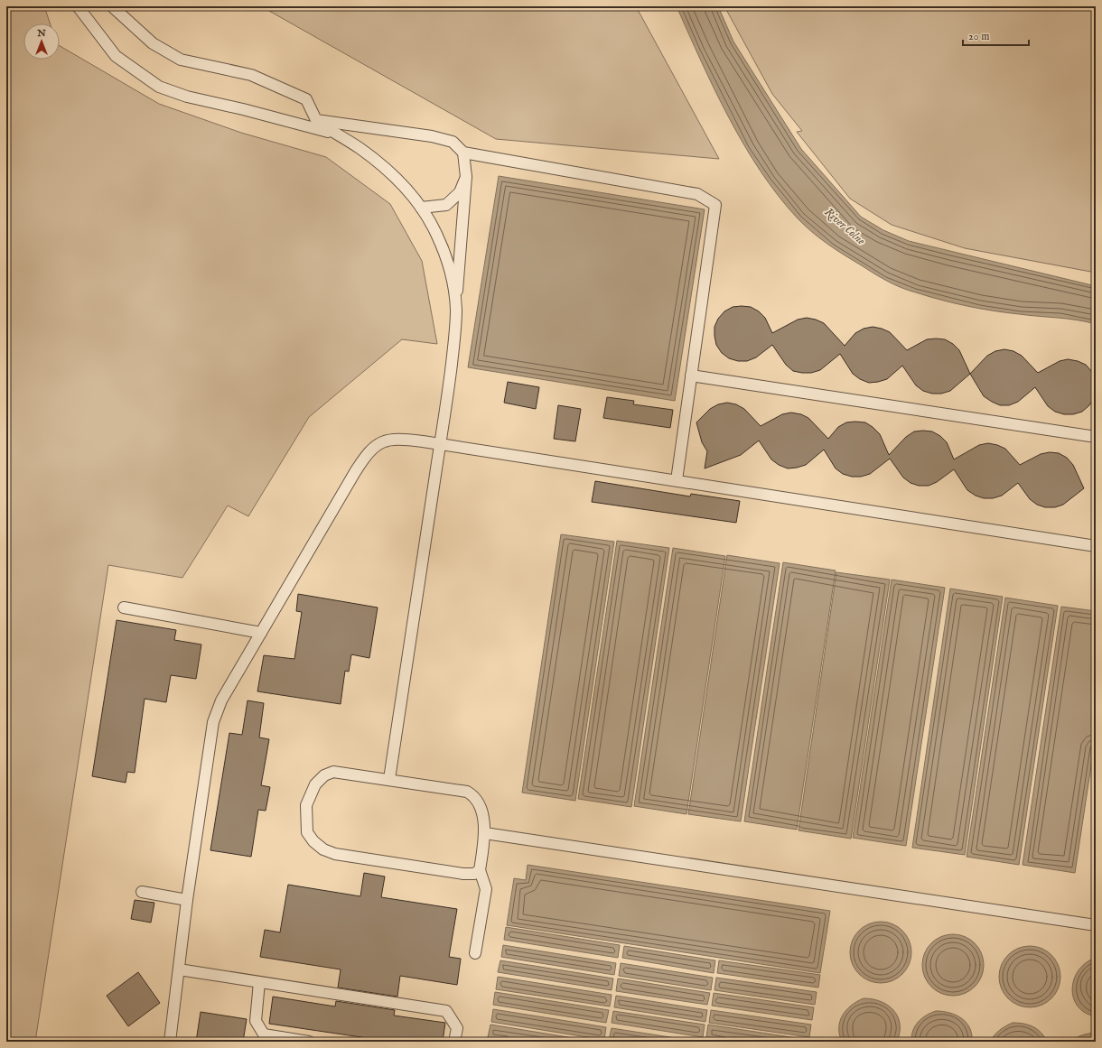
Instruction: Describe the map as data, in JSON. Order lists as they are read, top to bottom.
{
  "water": ["River Colne"],
  "scale_bar": "20 m",
  "north": "top"
}
